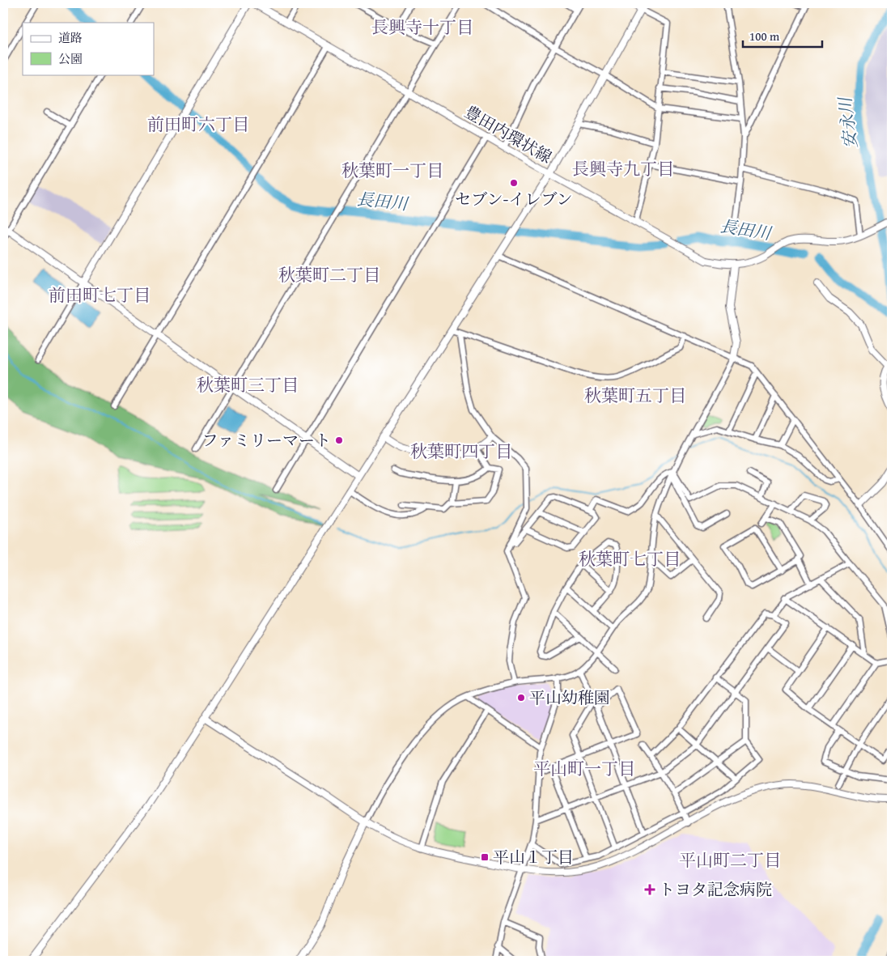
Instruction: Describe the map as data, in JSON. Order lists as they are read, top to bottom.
{
  "streets": {
    "street": ["豊田内環状線"]
  },
  "districts": [
    "長興寺十丁目",
    "前田町六丁目",
    "長興寺九丁目",
    "秋葉町一丁目",
    "秋葉町二丁目",
    "前田町七丁目",
    "秋葉町三丁目",
    "秋葉町五丁目",
    "秋葉町四丁目",
    "秋葉町七丁目",
    "平山町一丁目",
    "平山町二丁目"
  ],
  "water": ["安永川", "長田川"],
  "places": {
    "other": ["セブン-イレブン", "ファミリーマート", "平山幼稚園"],
    "transit": ["平山１丁目"],
    "health": ["トヨタ記念病院"]
  },
  "legend": ["道路", "公園"],
  "scale_bar": "100 m"
}
